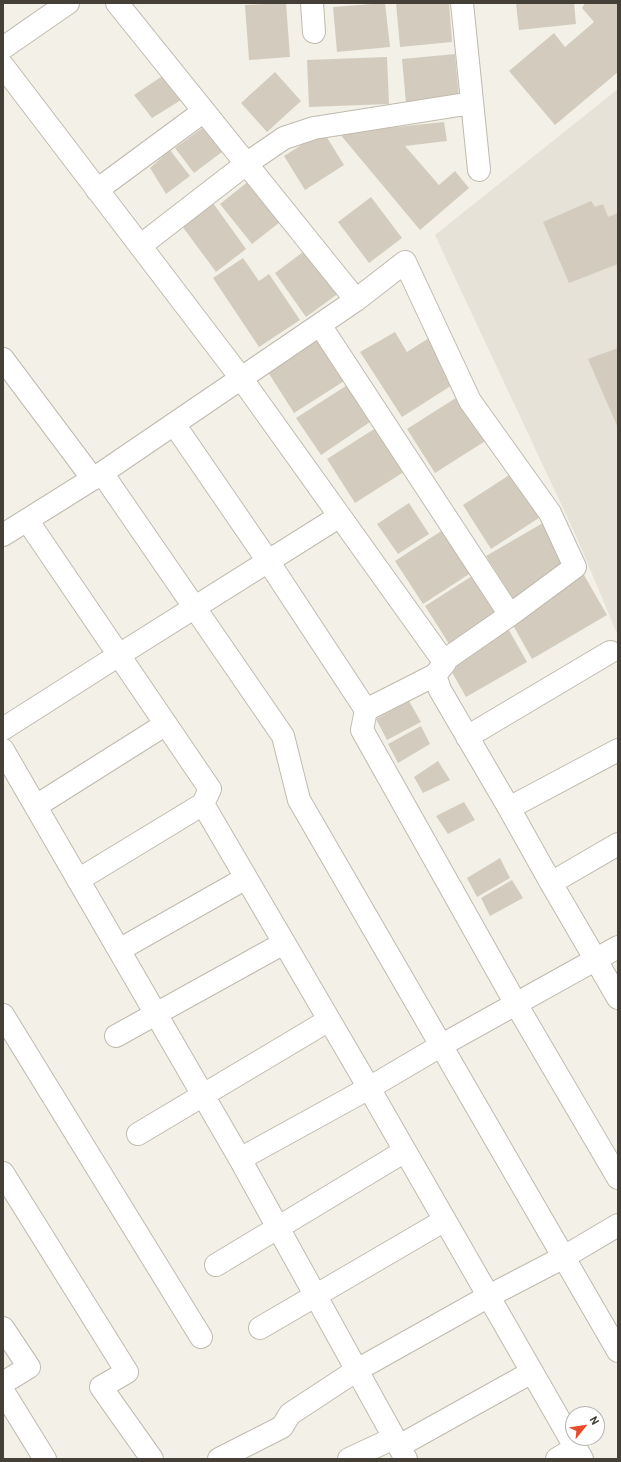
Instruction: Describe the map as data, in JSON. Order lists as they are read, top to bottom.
{
  "north": "top right"
}
